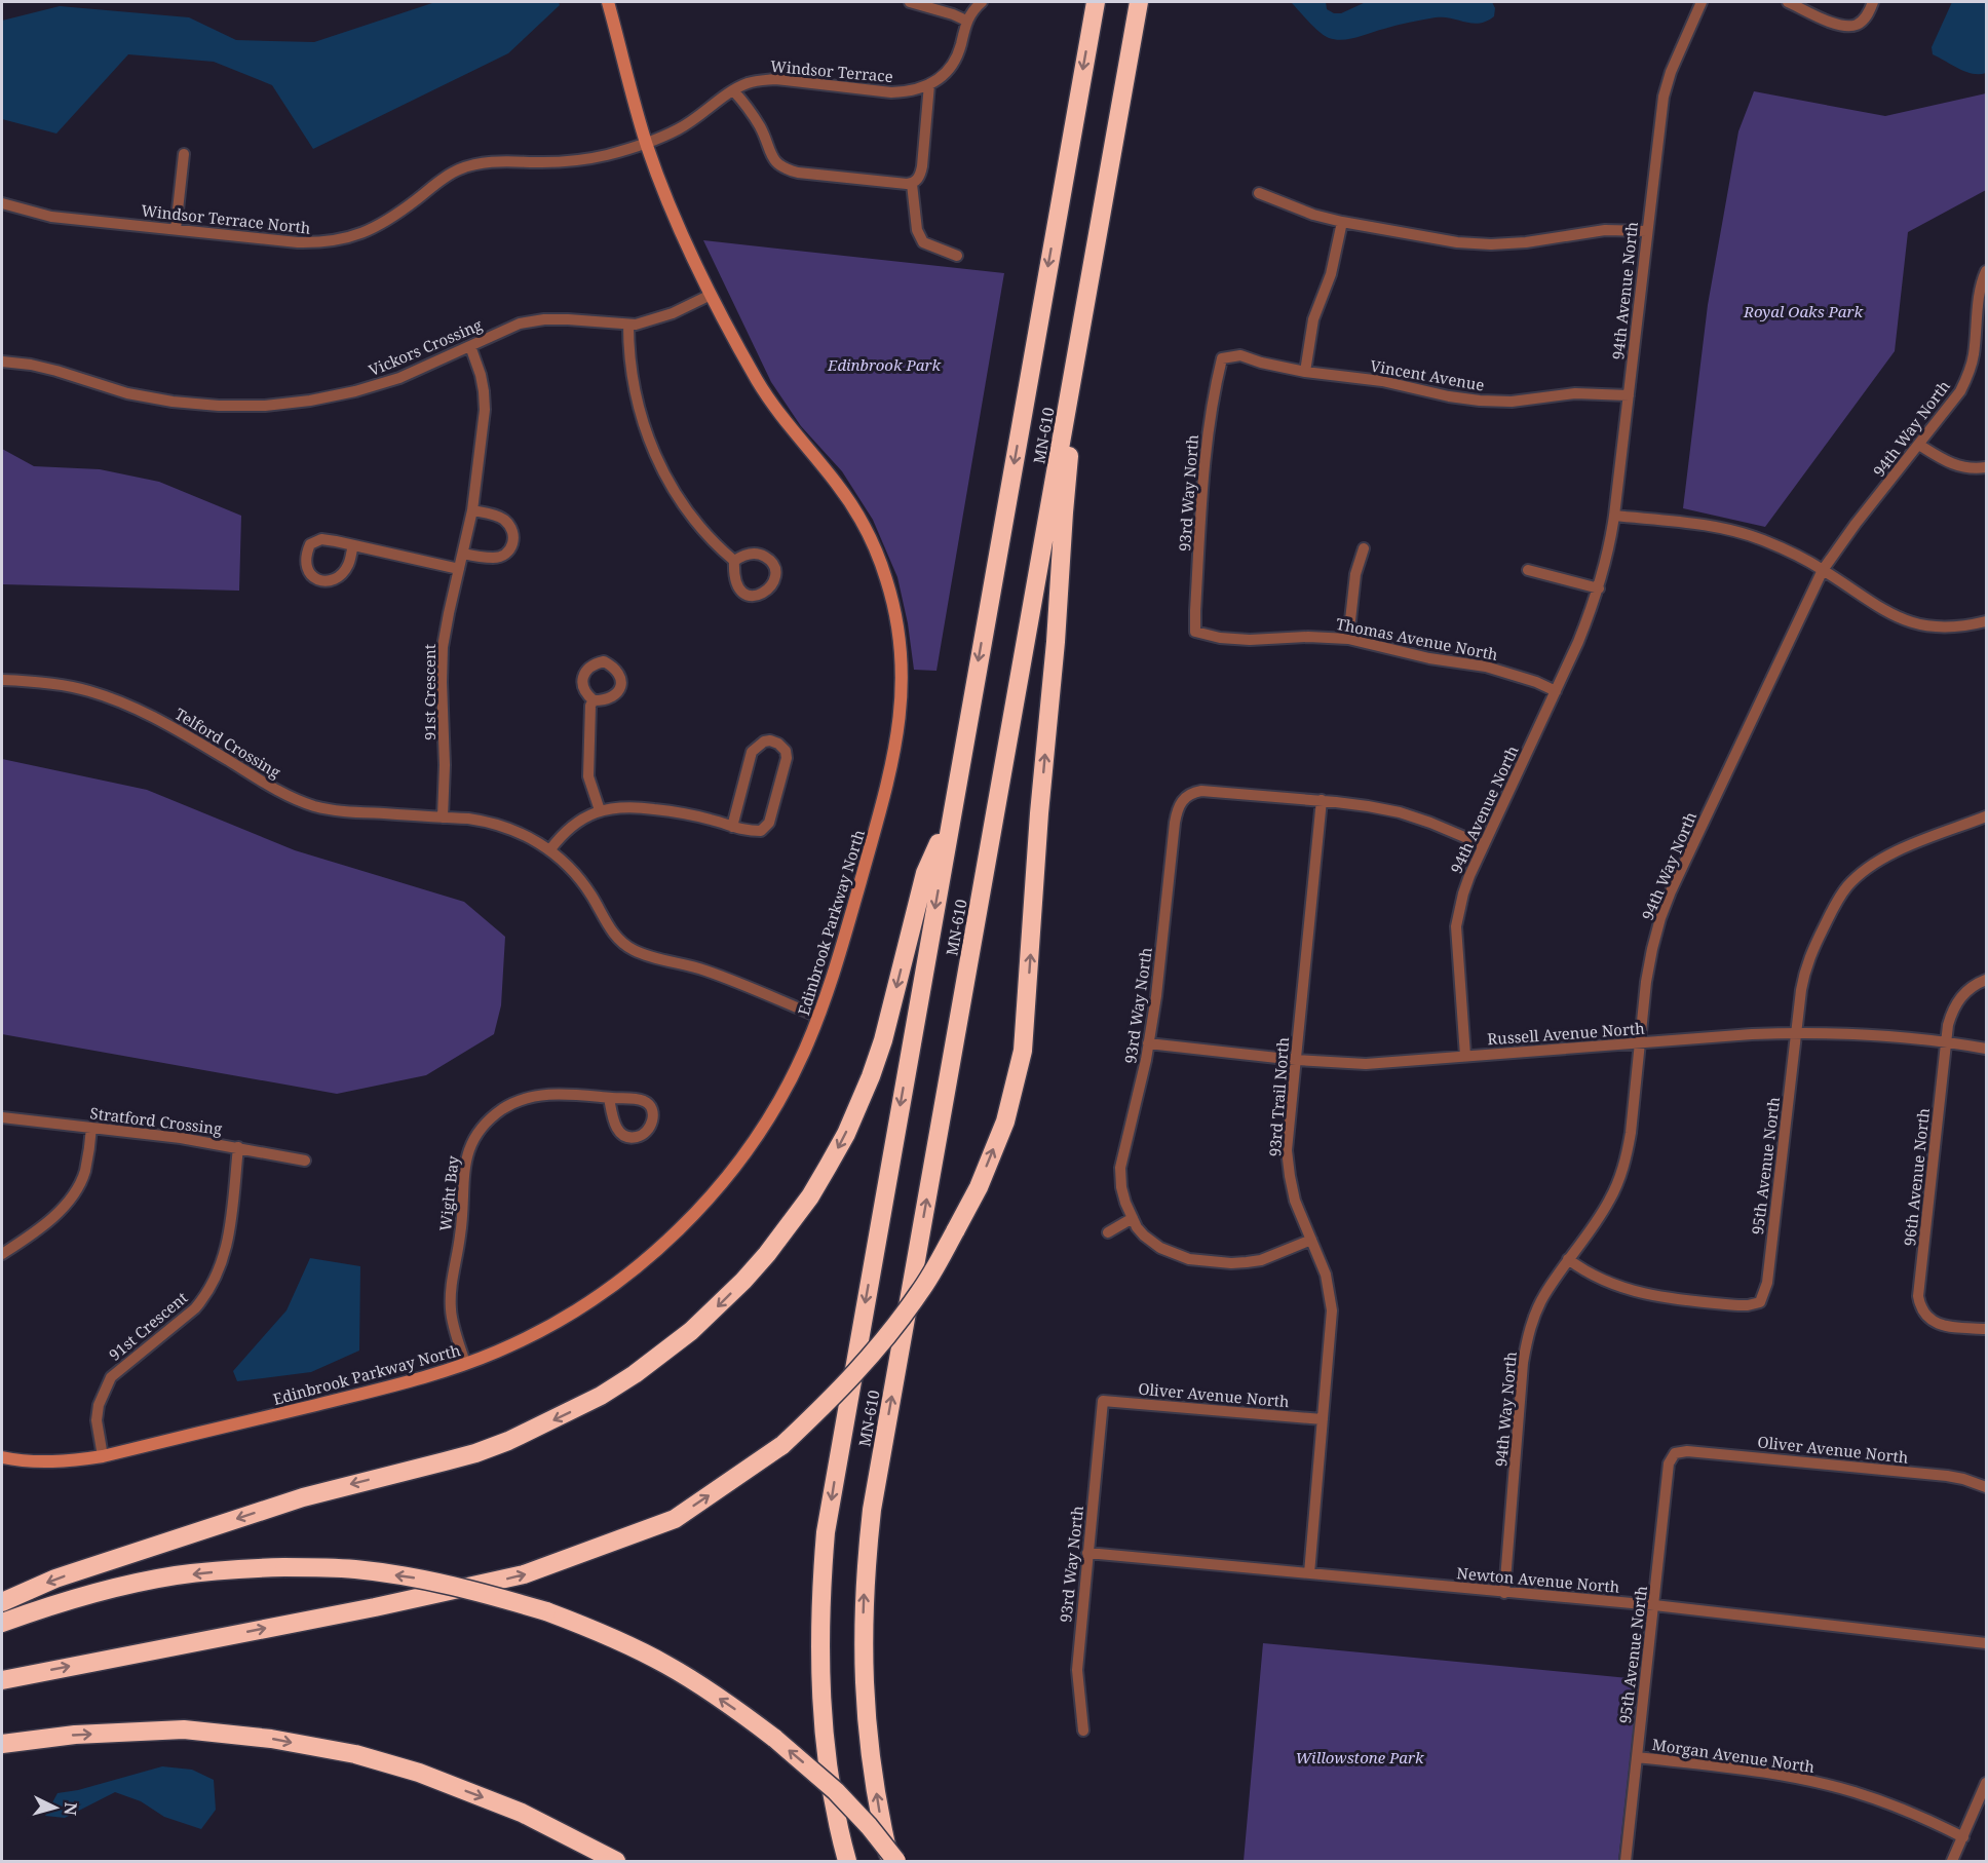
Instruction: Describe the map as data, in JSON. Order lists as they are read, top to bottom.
{
  "streets": {
    "highway": ["MN-610"],
    "street": [
      "Windsor Terrace",
      "Windsor Terrace North",
      "94th Avenue North",
      "Vickors Crossing",
      "Vincent Avenue",
      "94th Way North",
      "93rd Way North",
      "Thomas Avenue North",
      "91st Crescent",
      "Telford Crossing",
      "Edinbrook Parkway North",
      "Russell Avenue North",
      "93rd Trail North",
      "Stratford Crossing",
      "95th Avenue North",
      "96th Avenue North",
      "Wight Bay",
      "Oliver Avenue North",
      "Newton Avenue North",
      "Morgan Avenue North"
    ]
  },
  "crossings": [
    ["Windsor Terrace", "Windsor Terrace North"],
    ["Windsor Terrace", "Edinbrook Parkway North"],
    ["Windsor Terrace North", "Edinbrook Parkway North"],
    ["94th Avenue North", "Vincent Avenue"],
    ["94th Avenue North", "Thomas Avenue North"],
    ["94th Avenue North", "Russell Avenue North"],
    ["Vickors Crossing", "91st Crescent"],
    ["Vickors Crossing", "Edinbrook Parkway North"],
    ["Vincent Avenue", "93rd Way North"],
    ["94th Way North", "Russell Avenue North"],
    ["94th Way North", "95th Avenue North"],
    ["94th Way North", "Newton Avenue North"],
    ["93rd Way North", "Thomas Avenue North"],
    ["93rd Way North", "Russell Avenue North"],
    ["93rd Way North", "93rd Trail North"],
    ["93rd Way North", "Oliver Avenue North"],
    ["93rd Way North", "Newton Avenue North"],
    ["91st Crescent", "Telford Crossing"],
    ["91st Crescent", "Edinbrook Parkway North"],
    ["91st Crescent", "Stratford Crossing"],
    ["Telford Crossing", "Edinbrook Parkway North"],
    ["Edinbrook Parkway North", "Wight Bay"],
    ["Russell Avenue North", "93rd Trail North"],
    ["Russell Avenue North", "95th Avenue North"],
    ["Russell Avenue North", "96th Avenue North"],
    ["93rd Trail North", "Oliver Avenue North"],
    ["93rd Trail North", "Newton Avenue North"],
    ["95th Avenue North", "Oliver Avenue North"],
    ["95th Avenue North", "Newton Avenue North"],
    ["95th Avenue North", "Morgan Avenue North"]
  ],
  "parks": ["Royal Oaks Park", "Edinbrook Park", "Willowstone Park"],
  "north": "right"
}
